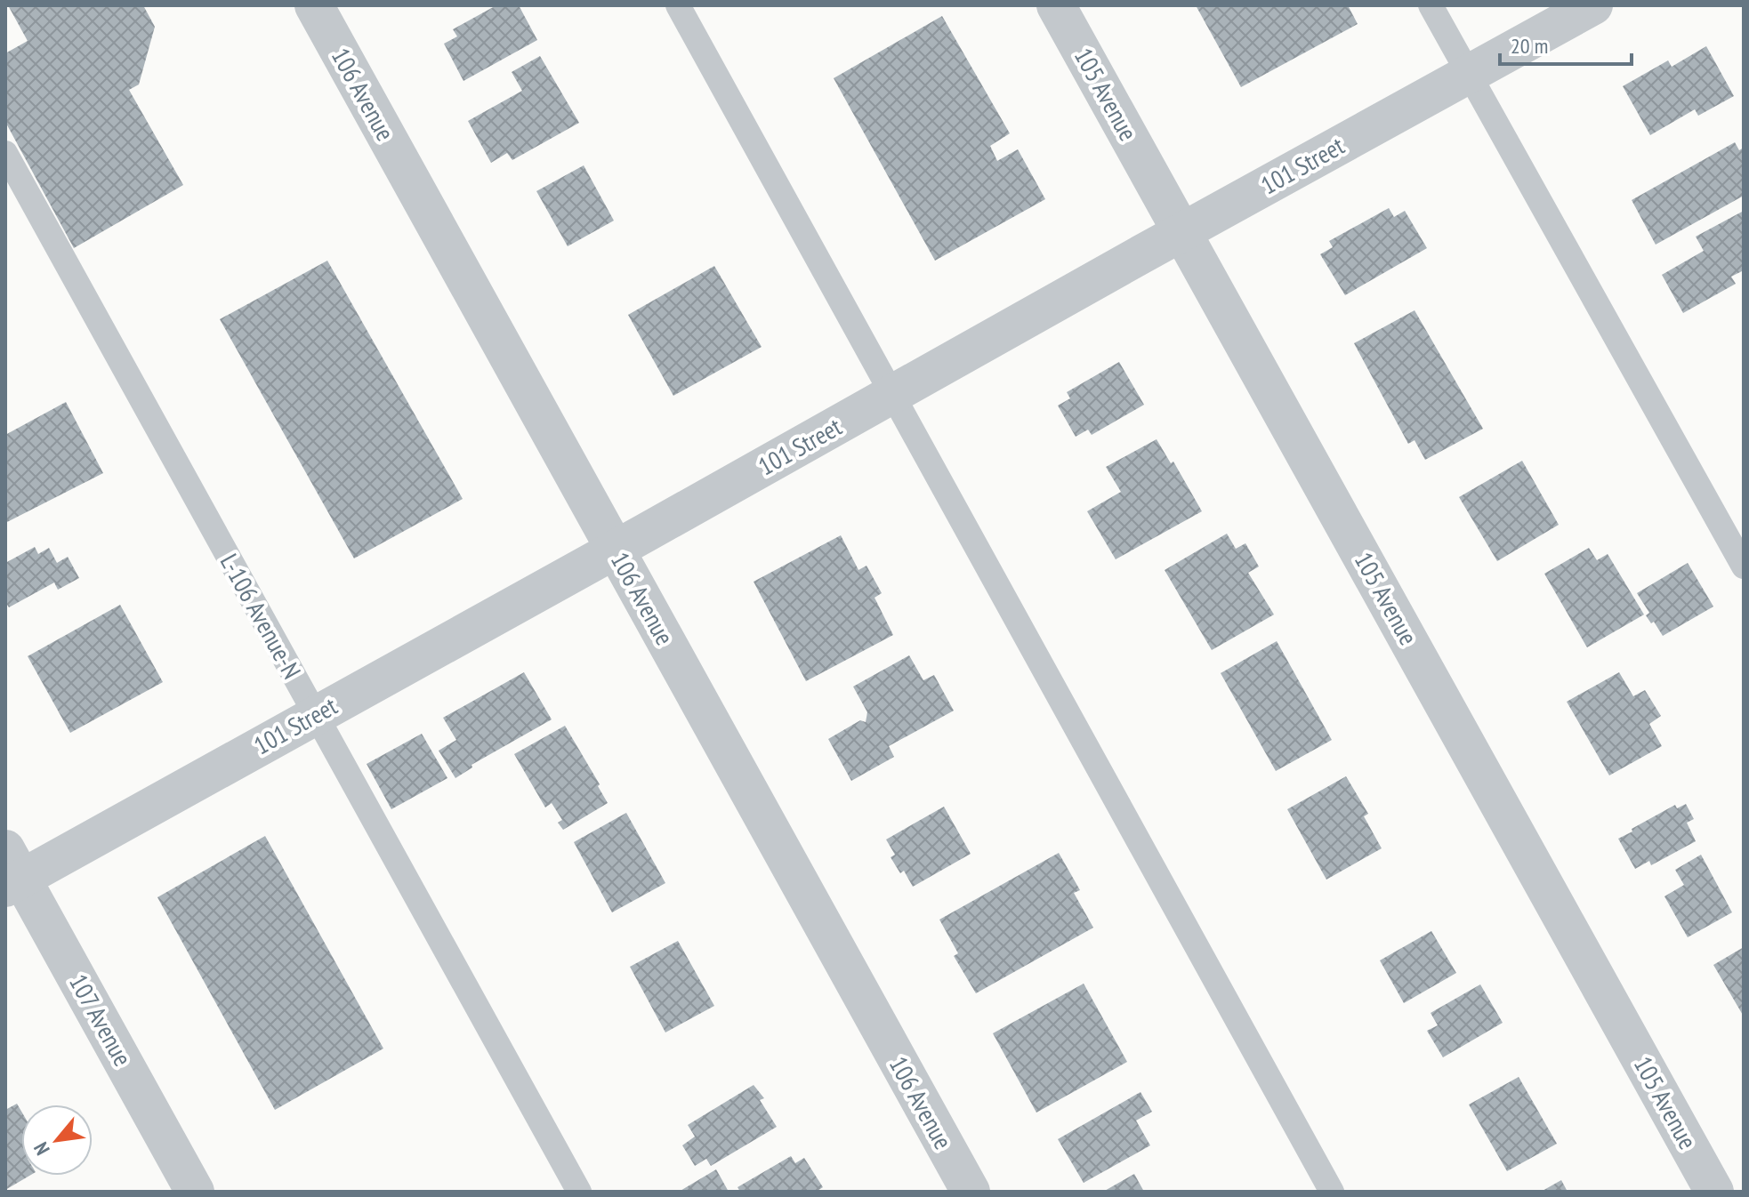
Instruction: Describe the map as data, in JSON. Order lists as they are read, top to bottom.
{
  "streets": {
    "street": [
      "106 Avenue",
      "105 Avenue",
      "101 Street",
      "107 Avenue"
    ],
    "lane": ["L-106 Avenue-N"]
  },
  "crossings": [
    ["106 Avenue", "101 Street"],
    ["105 Avenue", "101 Street"],
    ["101 Street", "L-106 Avenue-N"],
    ["101 Street", "107 Avenue"]
  ],
  "scale_bar": "20 m",
  "north": "bottom left"
}
